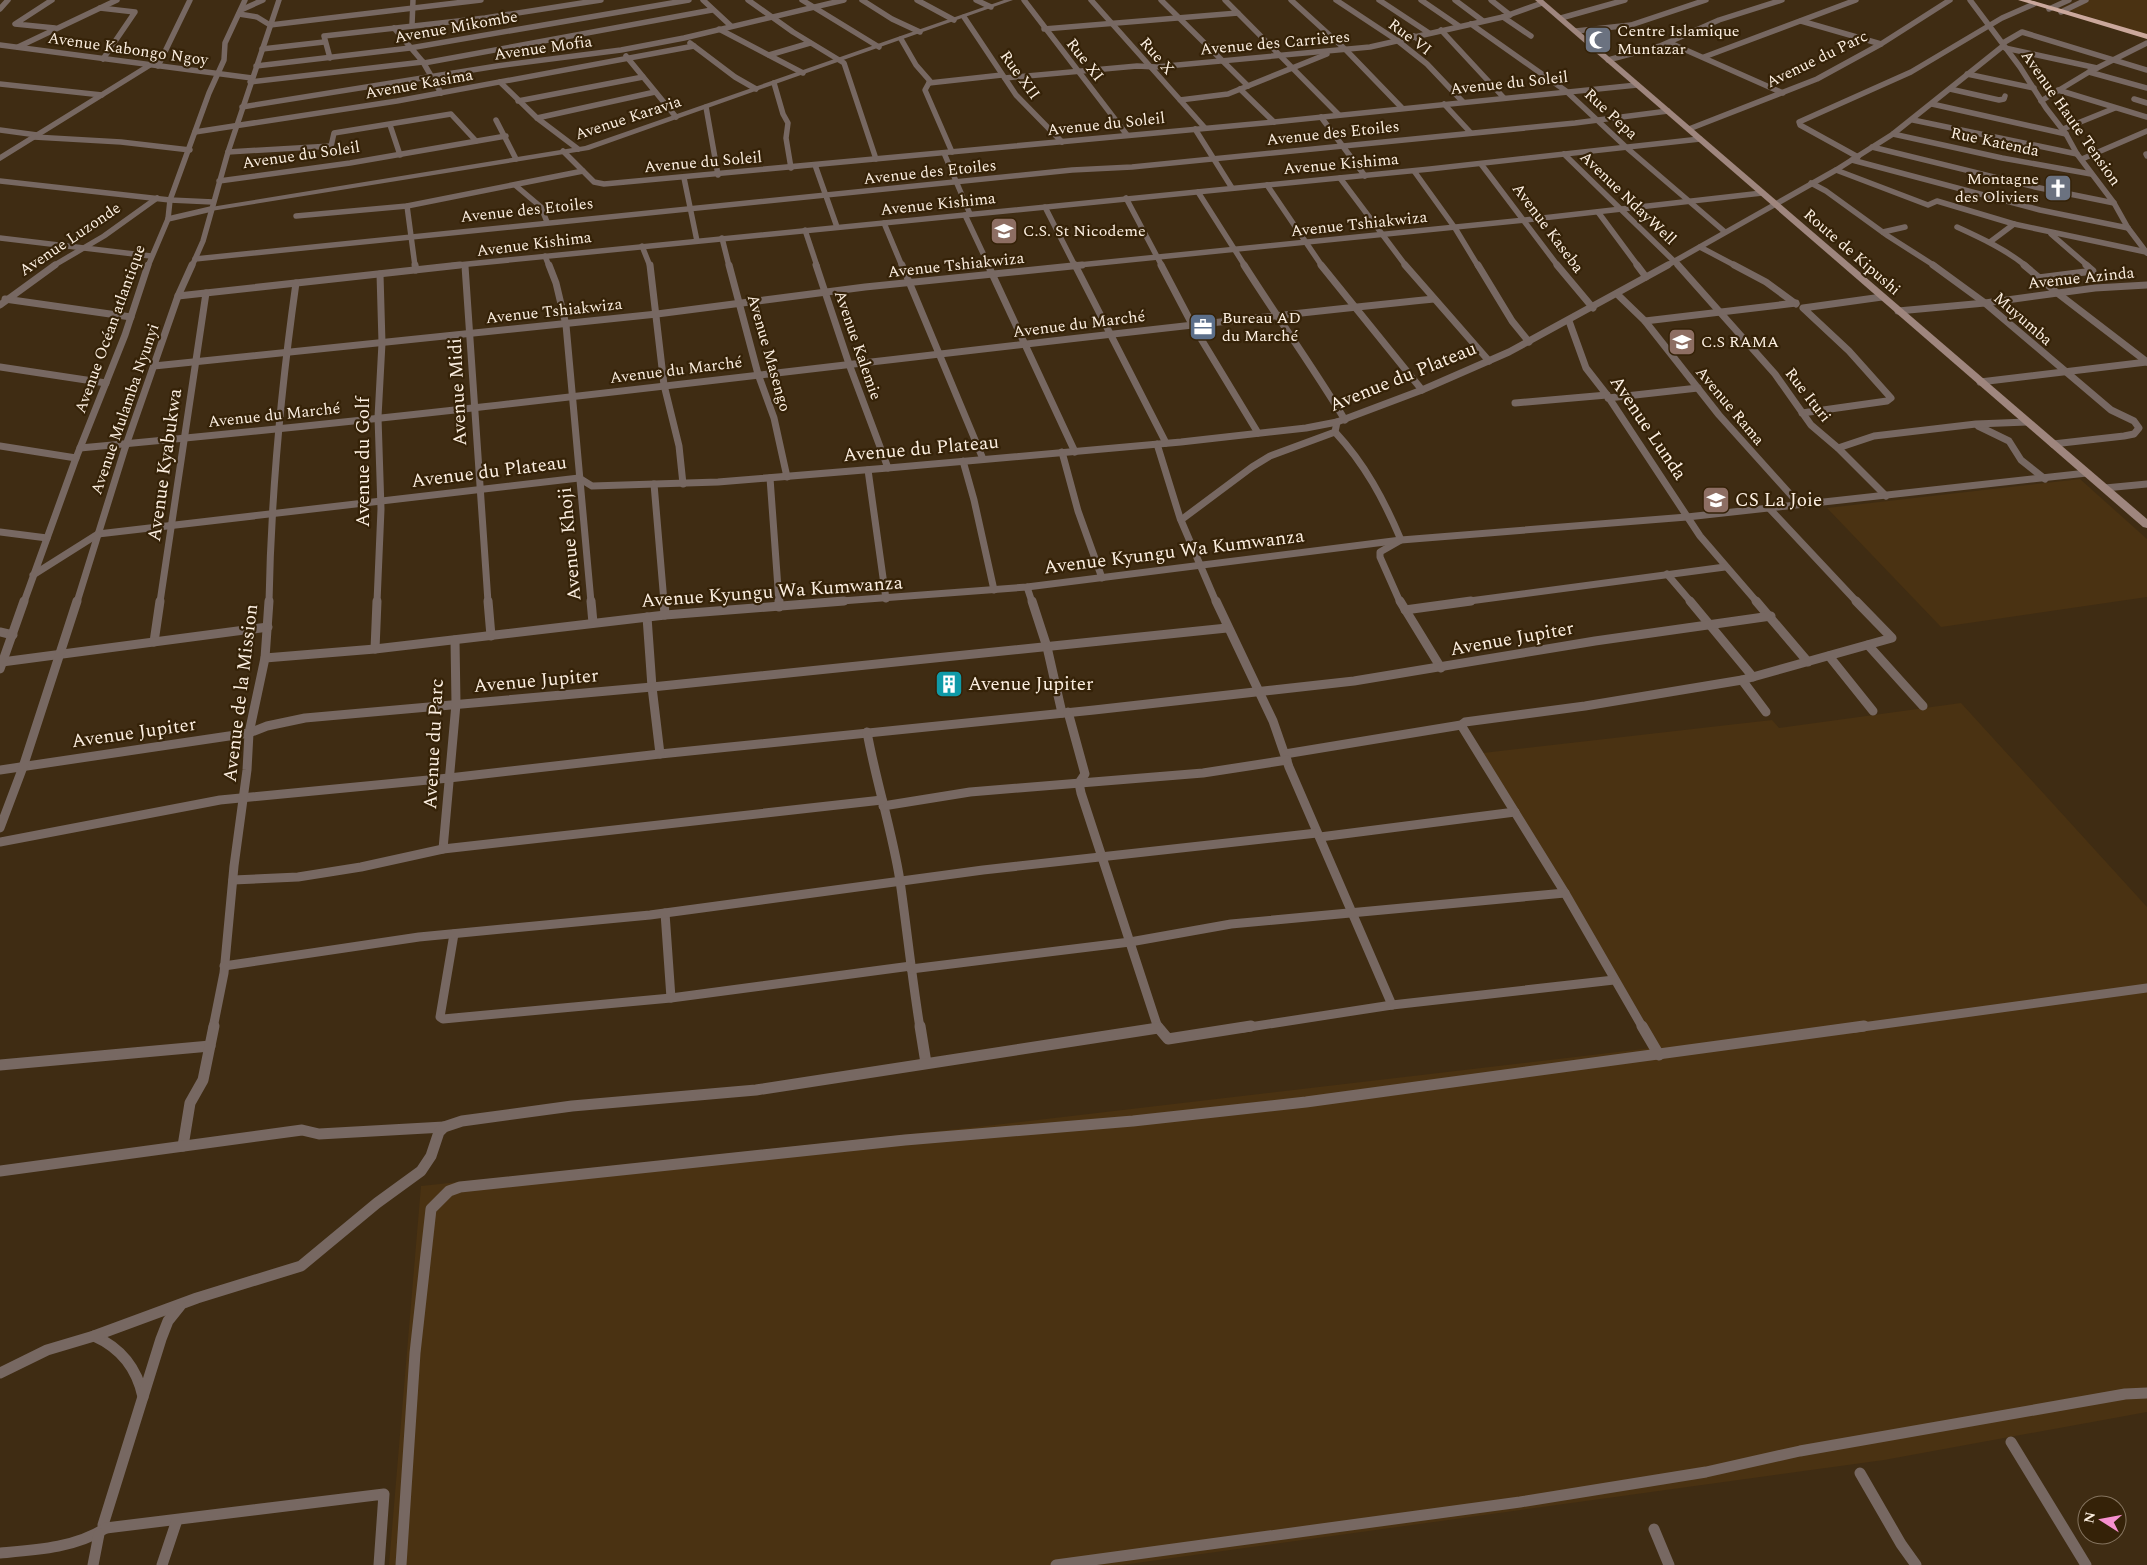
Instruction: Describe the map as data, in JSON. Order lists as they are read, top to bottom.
{
  "streets": {
    "main road": ["Route de Kipushi"],
    "street": [
      "Avenue Mikombe",
      "Rue VI",
      "Avenue des Carrières",
      "Avenue Mofia",
      "Avenue Kabongo Ngoy",
      "Rue X",
      "Avenue du Parc",
      "Rue XI",
      "Rue XII",
      "Avenue du Soleil",
      "Avenue Kasima",
      "Rue Pepa",
      "Avenue Karavia",
      "Avenue Haute Tension",
      "Avenue des Etoiles",
      "Rue Katenda",
      "Avenue Kishima",
      "Avenue NdayWell",
      "Avenue Tshiakwiza",
      "Avenue Kaseba",
      "Avenue Luzonde",
      "Avenue Azinda",
      "Muyumba",
      "Avenue du Marché",
      "Avenue Océan atlantique",
      "Avenue Kalemie",
      "Avenue Masengo",
      "Avenue du Plateau",
      "Avenue Midi",
      "Rue Ituri",
      "Avenue Rama",
      "Avenue Mulamba Nyunyi",
      "Avenue Lunda",
      "Avenue du Golf",
      "Avenue Kyabukwa",
      "Avenue Khoji",
      "Avenue Kyungu Wa Kumwanza",
      "Avenue Jupiter",
      "Avenue de la Mission"
    ]
  },
  "crossings": [
    ["Avenue Mikombe", "Avenue Mulamba Nyunyi"],
    ["Rue VI", "Avenue des Carrières"],
    ["Rue VI", "Avenue du Soleil"],
    ["Avenue des Carrières", "Rue X"],
    ["Avenue des Carrières", "Rue XI"],
    ["Avenue des Carrières", "Rue XII"],
    ["Avenue des Carrières", "Rue Pepa"],
    ["Avenue des Carrières", "Route de Kipushi"],
    ["Avenue Mofia", "Avenue Mulamba Nyunyi"],
    ["Avenue Kabongo Ngoy", "Avenue Océan atlantique"],
    ["Avenue Kabongo Ngoy", "Avenue Mulamba Nyunyi"],
    ["Rue X", "Avenue du Soleil"],
    ["Avenue du Parc", "Route de Kipushi"],
    ["Avenue du Parc", "Avenue Kyungu Wa Kumwanza"],
    ["Avenue du Parc", "Avenue Jupiter"],
    ["Rue XI", "Avenue du Soleil"],
    ["Rue XII", "Avenue du Soleil"],
    ["Rue XII", "Avenue Karavia"],
    ["Avenue du Soleil", "Rue Pepa"],
    ["Avenue du Soleil", "Avenue Karavia"],
    ["Avenue du Soleil", "Route de Kipushi"],
    ["Avenue du Soleil", "Avenue Mulamba Nyunyi"],
    ["Avenue Kasima", "Avenue Océan atlantique"],
    ["Avenue Kasima", "Avenue Mulamba Nyunyi"],
    ["Rue Pepa", "Avenue des Etoiles"],
    ["Rue Pepa", "Avenue Kishima"],
    ["Rue Pepa", "Avenue Tshiakwiza"],
    ["Rue Pepa", "Avenue du Plateau"],
    ["Avenue Karavia", "Avenue Mulamba Nyunyi"],
    ["Avenue Haute Tension", "Rue Katenda"],
    ["Avenue Haute Tension", "Avenue du Plateau"],
    ["Avenue des Etoiles", "Route de Kipushi"],
    ["Avenue des Etoiles", "Avenue Mulamba Nyunyi"],
    ["Rue Katenda", "Avenue du Plateau"],
    ["Avenue Kishima", "Avenue NdayWell"],
    ["Avenue Kishima", "Avenue Kaseba"],
    ["Avenue Kishima", "Route de Kipushi"],
    ["Avenue Kishima", "Avenue Kalemie"],
    ["Avenue Kishima", "Avenue Masengo"],
    ["Avenue Kishima", "Avenue Midi"],
    ["Avenue Kishima", "Avenue Mulamba Nyunyi"],
    ["Avenue Kishima", "Avenue du Golf"],
    ["Avenue Kishima", "Avenue Kyabukwa"],
    ["Avenue Kishima", "Avenue Khoji"],
    ["Avenue Kishima", "Avenue de la Mission"],
    ["Avenue NdayWell", "Avenue Tshiakwiza"],
    ["Avenue NdayWell", "Avenue du Plateau"],
    ["Avenue NdayWell", "Rue Ituri"],
    ["Avenue Tshiakwiza", "Avenue Kaseba"],
    ["Avenue Tshiakwiza", "Route de Kipushi"],
    ["Avenue Tshiakwiza", "Avenue Kalemie"],
    ["Avenue Tshiakwiza", "Avenue Masengo"],
    ["Avenue Tshiakwiza", "Avenue Midi"],
    ["Avenue Tshiakwiza", "Avenue Mulamba Nyunyi"],
    ["Avenue Tshiakwiza", "Avenue du Golf"],
    ["Avenue Tshiakwiza", "Avenue Kyabukwa"],
    ["Avenue Tshiakwiza", "Avenue Khoji"],
    ["Avenue Tshiakwiza", "Avenue de la Mission"],
    ["Avenue Kaseba", "Avenue du Plateau"],
    ["Route de Kipushi", "Avenue Azinda"],
    ["Route de Kipushi", "Muyumba"],
    ["Route de Kipushi", "Avenue du Plateau"],
    ["Route de Kipushi", "Avenue Kyungu Wa Kumwanza"],
    ["Avenue Azinda", "Muyumba"],
    ["Muyumba", "Avenue du Plateau"],
    ["Avenue du Marché", "Avenue Océan atlantique"],
    ["Avenue du Marché", "Avenue Kalemie"],
    ["Avenue du Marché", "Avenue Masengo"],
    ["Avenue du Marché", "Avenue Midi"],
    ["Avenue du Marché", "Avenue Mulamba Nyunyi"],
    ["Avenue du Marché", "Avenue du Golf"],
    ["Avenue du Marché", "Avenue Kyabukwa"],
    ["Avenue du Marché", "Avenue Khoji"],
    ["Avenue du Marché", "Avenue de la Mission"],
    ["Avenue Océan atlantique", "Avenue du Plateau"],
    ["Avenue Kalemie", "Avenue du Plateau"],
    ["Avenue Masengo", "Avenue du Plateau"],
    ["Avenue du Plateau", "Avenue Midi"],
    ["Avenue du Plateau", "Rue Ituri"],
    ["Avenue du Plateau", "Avenue Rama"],
    ["Avenue du Plateau", "Avenue Mulamba Nyunyi"],
    ["Avenue du Plateau", "Avenue Lunda"],
    ["Avenue du Plateau", "Avenue du Golf"],
    ["Avenue du Plateau", "Avenue Kyabukwa"],
    ["Avenue du Plateau", "Avenue Khoji"],
    ["Avenue du Plateau", "Avenue de la Mission"],
    ["Avenue Midi", "Avenue Kyungu Wa Kumwanza"],
    ["Rue Ituri", "Avenue Kyungu Wa Kumwanza"],
    ["Avenue Rama", "Avenue Kyungu Wa Kumwanza"],
    ["Avenue Mulamba Nyunyi", "Avenue Jupiter"],
    ["Avenue Lunda", "Avenue Kyungu Wa Kumwanza"],
    ["Avenue Lunda", "Avenue Jupiter"],
    ["Avenue du Golf", "Avenue Kyungu Wa Kumwanza"],
    ["Avenue Khoji", "Avenue Kyungu Wa Kumwanza"],
    ["Avenue Kyungu Wa Kumwanza", "Avenue de la Mission"],
    ["Avenue Jupiter", "Avenue de la Mission"]
  ],
  "places": {
    "mosque": ["Centre Islamique Muntazar"],
    "church": ["Montagne des Oliviers"],
    "school or university": ["C.S. St Nicodeme", "C.S RAMA", "CS La Joie"],
    "office": ["Bureau AD du Marché"],
    "building": ["Avenue Jupiter"]
  },
  "north": "left"
}
